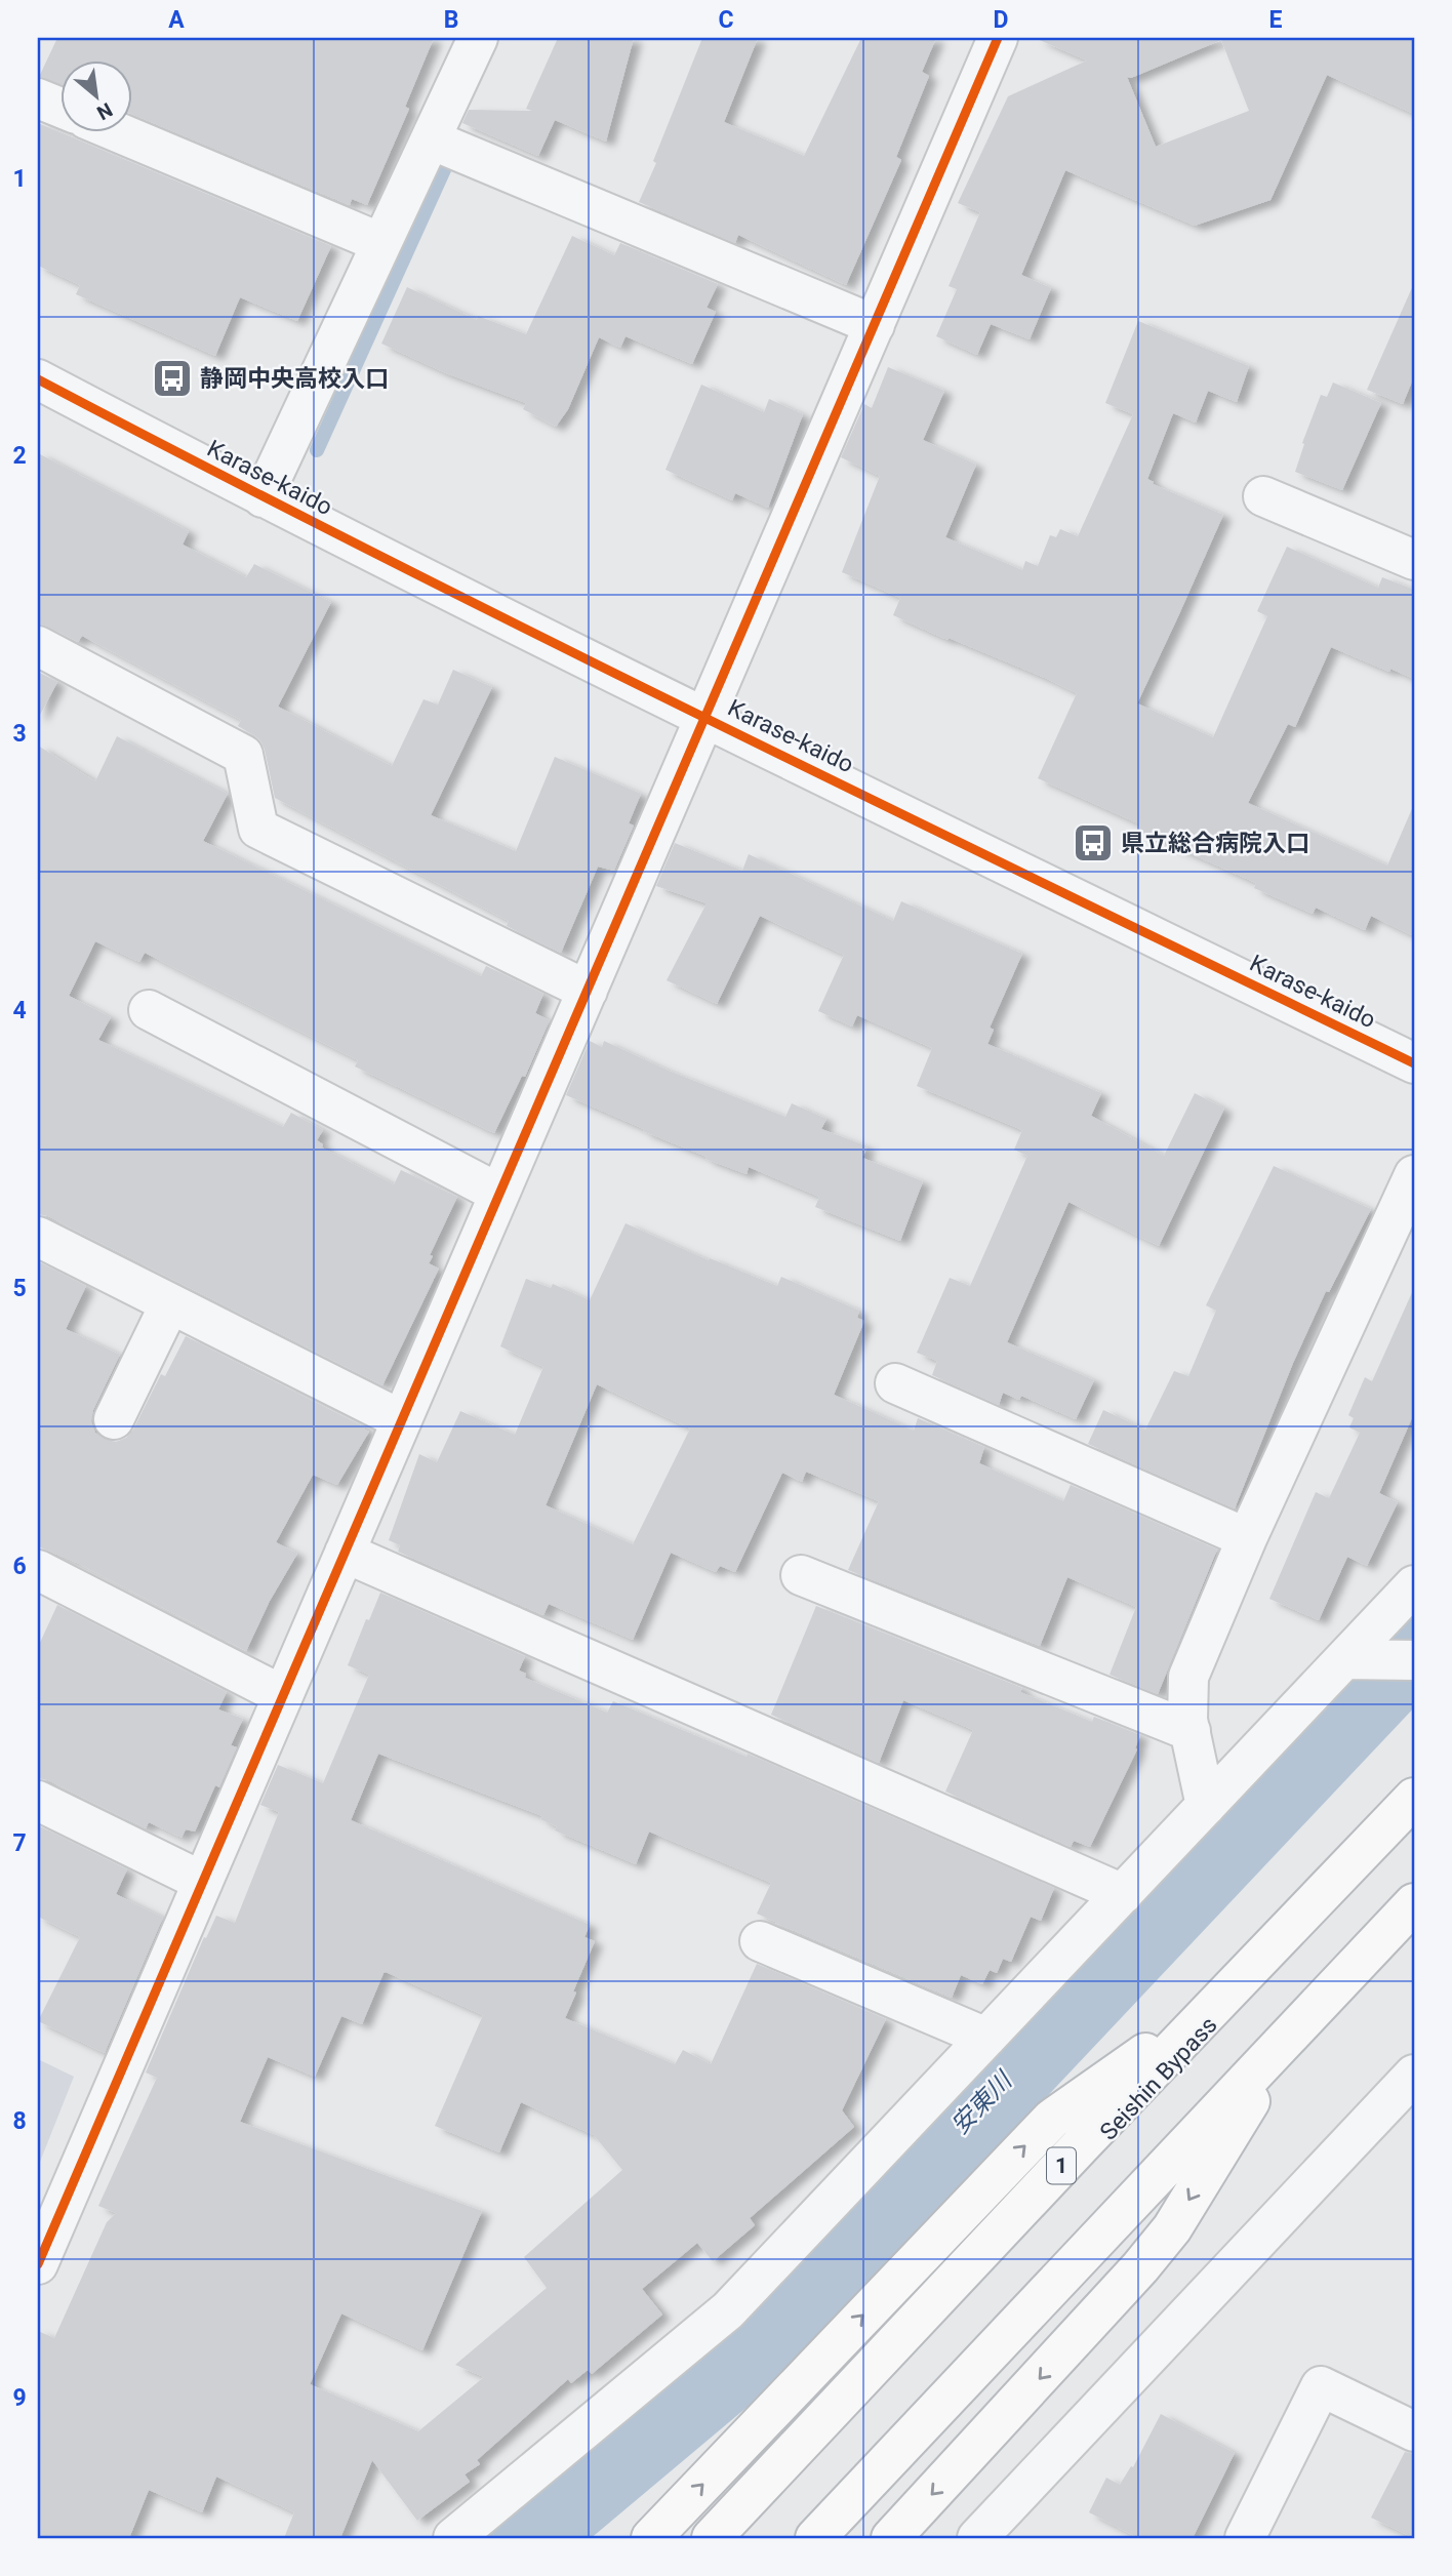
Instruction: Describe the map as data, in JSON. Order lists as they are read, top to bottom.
{
  "streets": {
    "highway": ["Seishin Bypass", "1"],
    "street": ["Karase-kaido"]
  },
  "water": ["安東川"],
  "places": {
    "bus stop": ["静岡中央高校入口", "県立総合病院入口"]
  },
  "north": "bottom right",
  "grid": {
    "columns": [
      "A",
      "B",
      "C",
      "D",
      "E"
    ],
    "rows": [
      "1",
      "2",
      "3",
      "4",
      "5",
      "6",
      "7",
      "8",
      "9"
    ]
  }
}
